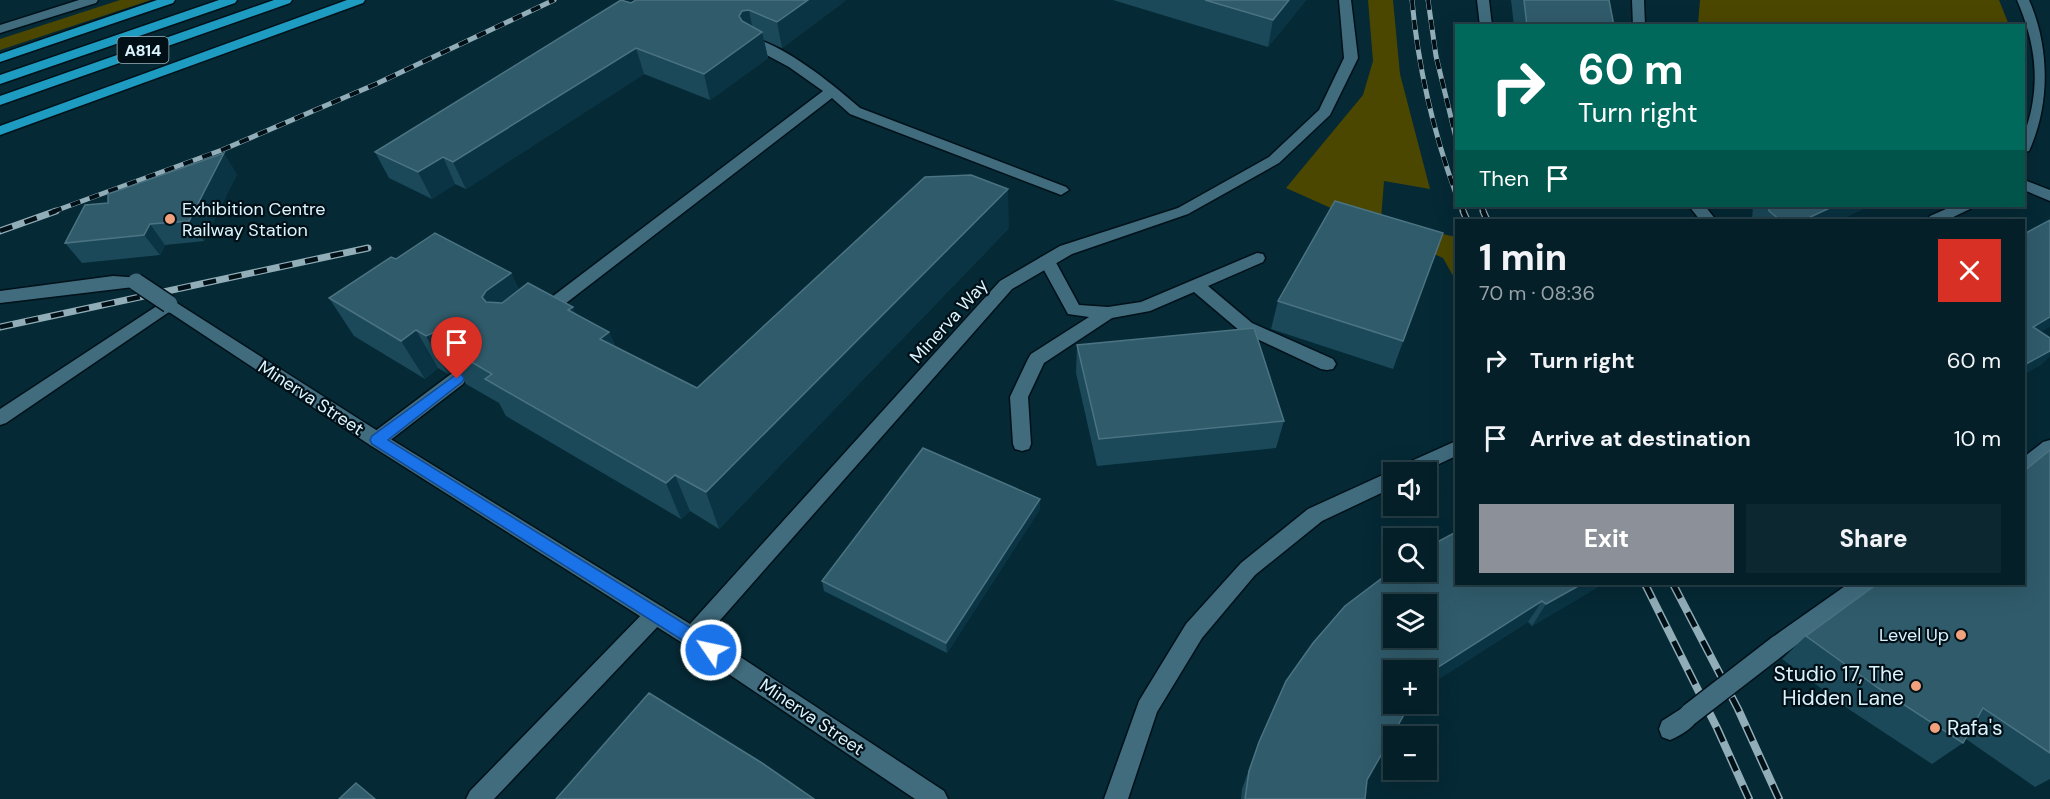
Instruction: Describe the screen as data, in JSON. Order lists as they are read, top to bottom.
{
  "streets": {
    "main road": ["A814"],
    "street": ["Minerva Way", "Minerva Street"]
  },
  "crossings": [
    ["Minerva Way", "Minerva Street"]
  ],
  "places": [
    "Exhibition Centre Railway Station",
    "Level Up",
    "Studio 17, The Hidden Lane",
    "Rafa's"
  ],
  "page": {
    "turn": ["60 m", "Turn right"],
    "then": "Then",
    "heading": ["1 min", "70 m · 08:36"],
    "list": [
      {
        "name": "Turn right",
        "value": "60 m"
      },
      {
        "name": "Arrive at destination",
        "value": "10 m"
      }
    ],
    "map_buttons": ["+", "−"],
    "buttons": ["Exit", "Share"]
  }
}
